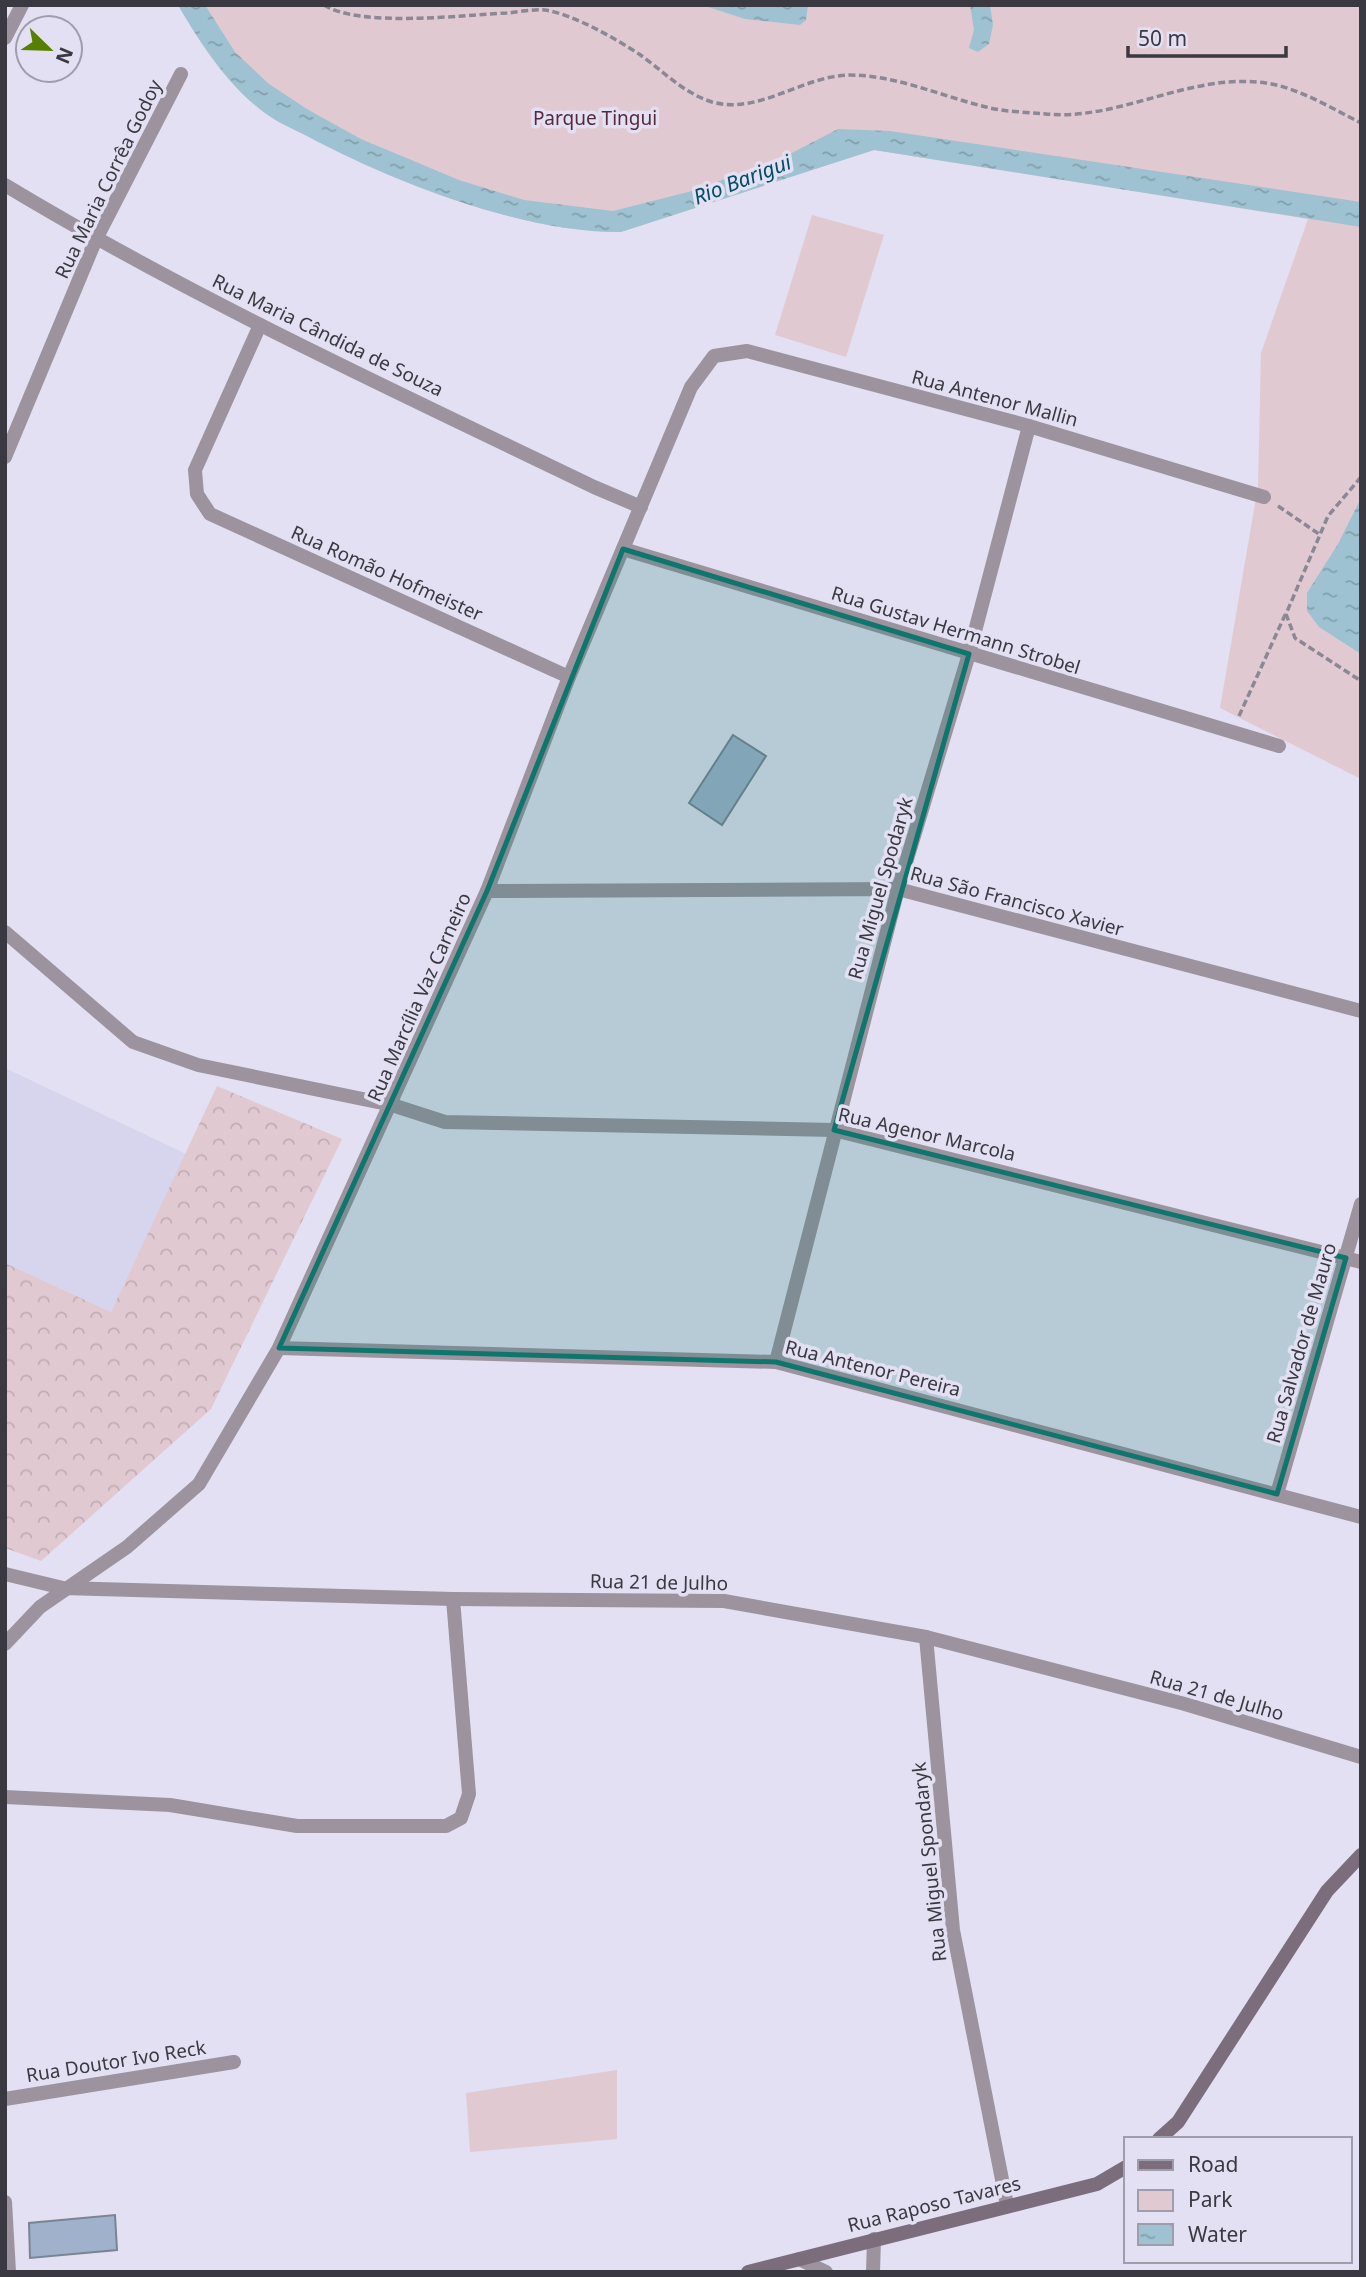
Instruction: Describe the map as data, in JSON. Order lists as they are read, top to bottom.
{
  "streets": {
    "main road": ["Rua Raposo Tavares"],
    "street": [
      "Rua Maria Corrêa Godoy",
      "Rua Maria Cândida de Souza",
      "Rua Antenor Mallin",
      "Rua Romão Hofmeister",
      "Rua Gustav Hermann Strobel",
      "Rua Miguel Spodaryk",
      "Rua São Francisco Xavier",
      "Rua Marcília Vaz Carneiro",
      "Rua Agenor Marcola",
      "Rua Salvador de Mauro",
      "Rua Antenor Pereira",
      "Rua 21 de Julho",
      "Rua Miguel Spondaryk",
      "Rua Doutor Ivo Reck"
    ]
  },
  "crossings": [
    ["Rua Maria Corrêa Godoy", "Rua Maria Cândida de Souza"],
    ["Rua Maria Cândida de Souza", "Rua Romão Hofmeister"],
    ["Rua Maria Cândida de Souza", "Rua Marcília Vaz Carneiro"],
    ["Rua Antenor Mallin", "Rua Miguel Spodaryk"],
    ["Rua Antenor Mallin", "Rua Marcília Vaz Carneiro"],
    ["Rua Romão Hofmeister", "Rua Marcília Vaz Carneiro"],
    ["Rua Gustav Hermann Strobel", "Rua Miguel Spodaryk"],
    ["Rua Gustav Hermann Strobel", "Rua Marcília Vaz Carneiro"],
    ["Rua Miguel Spodaryk", "Rua São Francisco Xavier"],
    ["Rua Miguel Spodaryk", "Rua Agenor Marcola"],
    ["Rua Miguel Spodaryk", "Rua Antenor Pereira"],
    ["Rua São Francisco Xavier", "Rua Marcília Vaz Carneiro"],
    ["Rua Marcília Vaz Carneiro", "Rua Agenor Marcola"],
    ["Rua Marcília Vaz Carneiro", "Rua Antenor Pereira"],
    ["Rua Marcília Vaz Carneiro", "Rua 21 de Julho"],
    ["Rua Agenor Marcola", "Rua Salvador de Mauro"],
    ["Rua Salvador de Mauro", "Rua Antenor Pereira"],
    ["Rua 21 de Julho", "Rua Miguel Spondaryk"],
    ["Rua Miguel Spondaryk", "Rua Raposo Tavares"]
  ],
  "water": ["Rio Barigui"],
  "parks": ["Parque Tingui"],
  "legend": ["Road", "Park", "Water"],
  "scale_bar": "50 m",
  "north": "bottom right"
}
